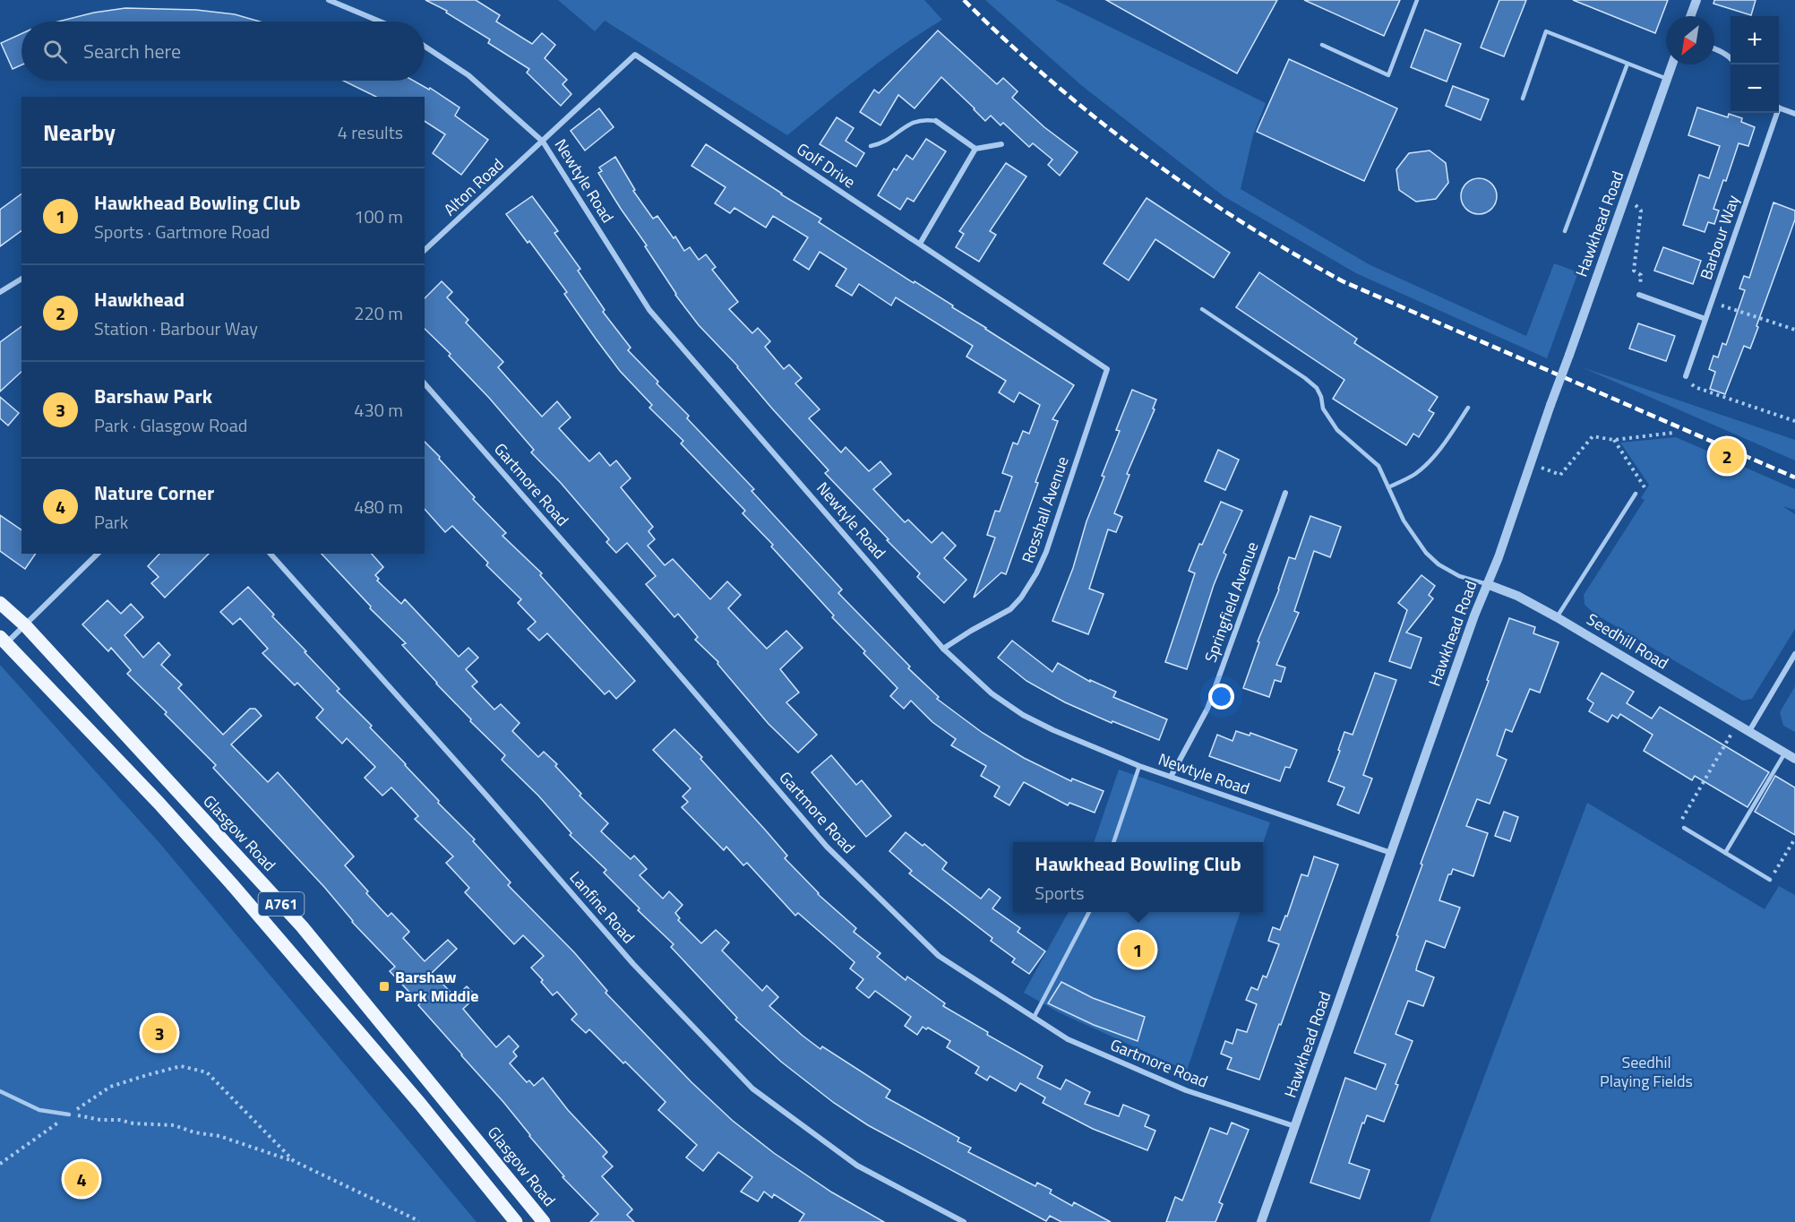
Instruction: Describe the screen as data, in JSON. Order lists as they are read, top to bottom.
{
  "streets": {
    "main road": ["Glasgow Road", "A761"],
    "street": [
      "Golf Drive",
      "Newtyle Road",
      "Alton Road",
      "Hawkhead Road",
      "Barbour Way",
      "Gartmore Road",
      "Rosshall Avenue",
      "Springfield Avenue",
      "Seedhill Road",
      "Lanfine Road"
    ]
  },
  "crossings": [
    ["Golf Drive", "Newtyle Road"],
    ["Golf Drive", "Alton Road"],
    ["Golf Drive", "Rosshall Avenue"],
    ["Newtyle Road", "Alton Road"],
    ["Newtyle Road", "Hawkhead Road"],
    ["Newtyle Road", "Rosshall Avenue"],
    ["Newtyle Road", "Springfield Avenue"],
    ["Hawkhead Road", "Gartmore Road"],
    ["Hawkhead Road", "Seedhill Road"]
  ],
  "parks": ["Seedhil Playing Fields"],
  "places": {
    "transit": ["Barshaw Park Middle"]
  },
  "north": "bottom left",
  "page": {
    "map_buttons": ["+", "−"],
    "search": "Search here",
    "heading": ["Nearby", "4 results"],
    "list": [
      {
        "mark": "1",
        "name": "Hawkhead Bowling Club",
        "note": "Sports · Gartmore Road",
        "value": "100 m"
      },
      {
        "mark": "2",
        "name": "Hawkhead",
        "note": "Station · Barbour Way",
        "value": "220 m"
      },
      {
        "mark": "3",
        "name": "Barshaw Park",
        "note": "Park · Glasgow Road",
        "value": "430 m"
      },
      {
        "mark": "4",
        "name": "Nature Corner",
        "note": "Park",
        "value": "480 m"
      }
    ],
    "pins": [
      "2",
      "1",
      "3",
      "4"
    ],
    "popup": ["Hawkhead Bowling Club", "Sports"]
  }
}
